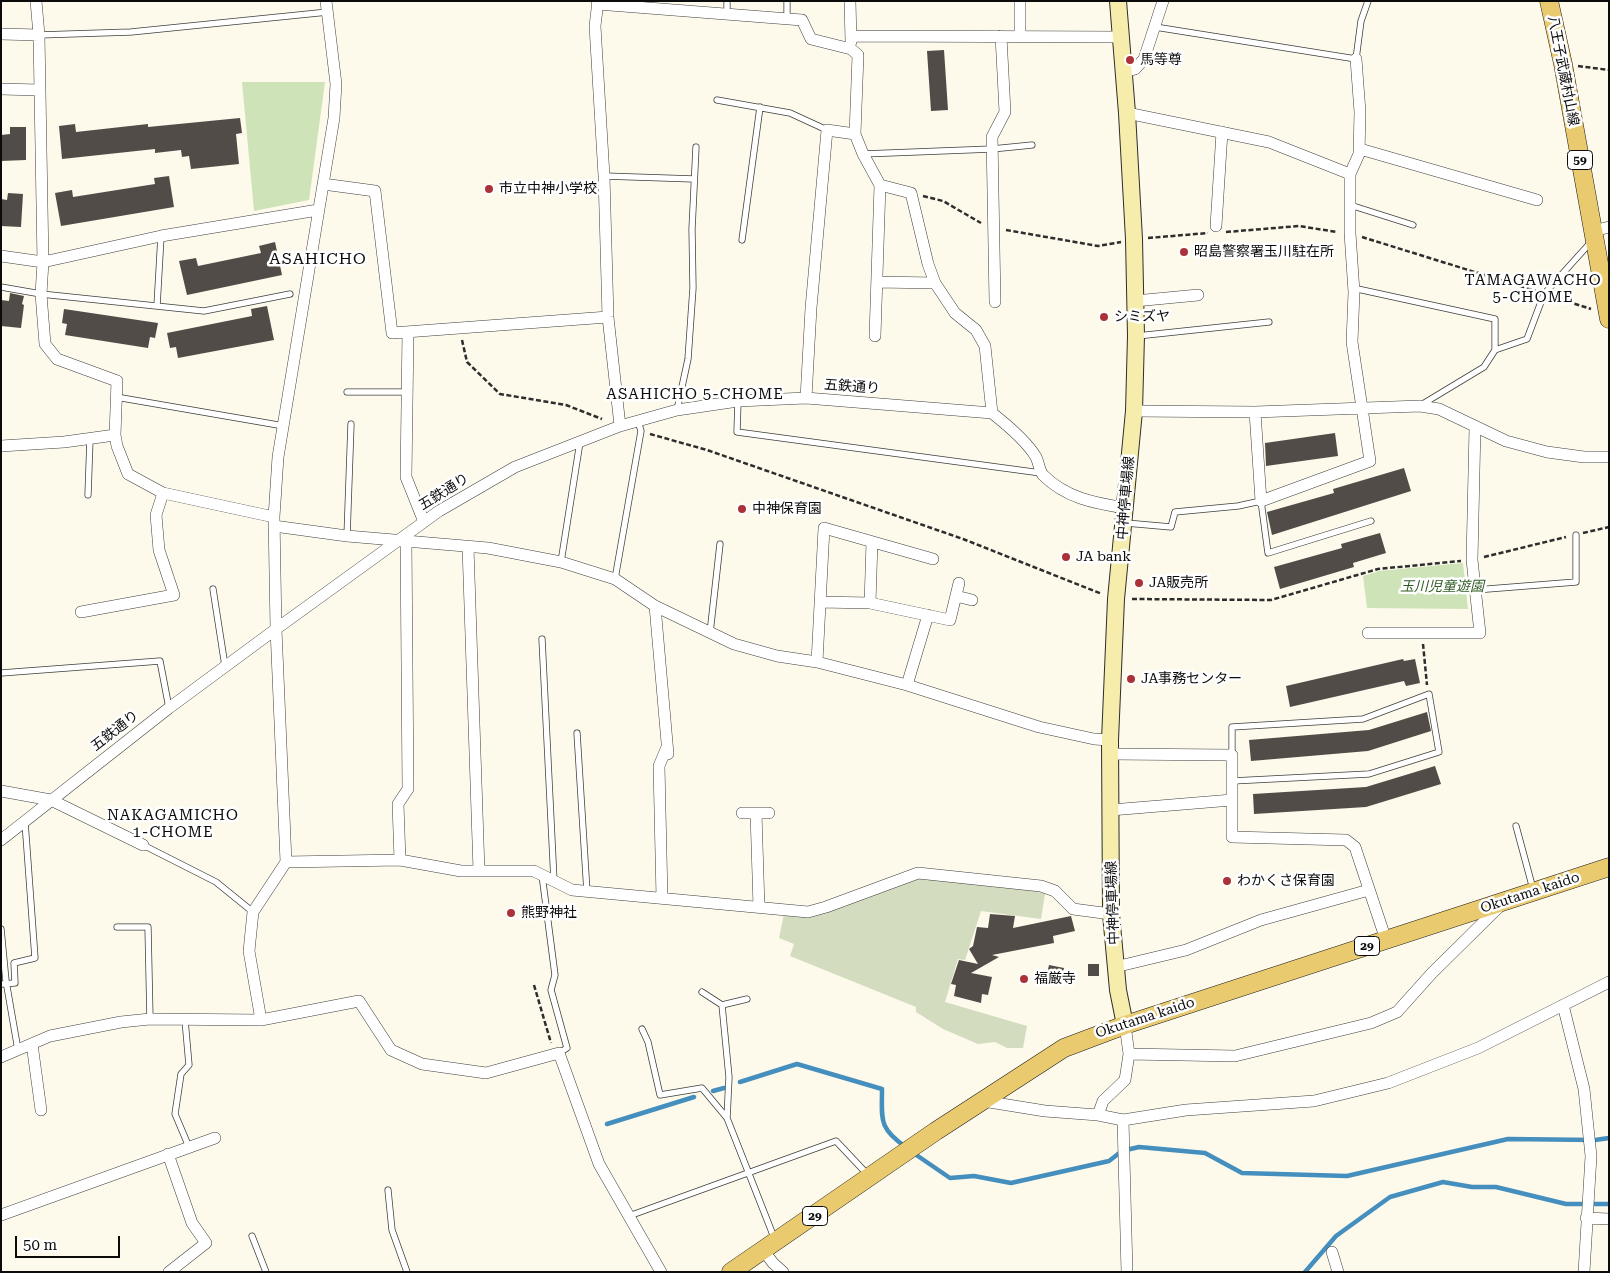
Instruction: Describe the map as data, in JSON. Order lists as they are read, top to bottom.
{
  "streets": {
    "main road": [
      "八王子武蔵村山線",
      "59",
      "中神停車場線",
      "Okutama kaido",
      "29"
    ],
    "street": ["五鉄通り"]
  },
  "crossings": [
    ["中神停車場線", "Okutama kaido"]
  ],
  "districts": [
    "ASAHICHO",
    "TAMAGAWACHO 5-CHOME",
    "ASAHICHO 5-CHOME",
    "NAKAGAMICHO 1-CHOME"
  ],
  "parks": ["玉川児童遊園"],
  "places": [
    "馬等尊",
    "市立中神小学校",
    "昭島警察署玉川駐在所",
    "シミズヤ",
    "中神保育園",
    "JA bank",
    "JA販売所",
    "JA事務センター",
    "わかくさ保育園",
    "熊野神社",
    "福厳寺"
  ],
  "scale_bar": "50 m"
}
